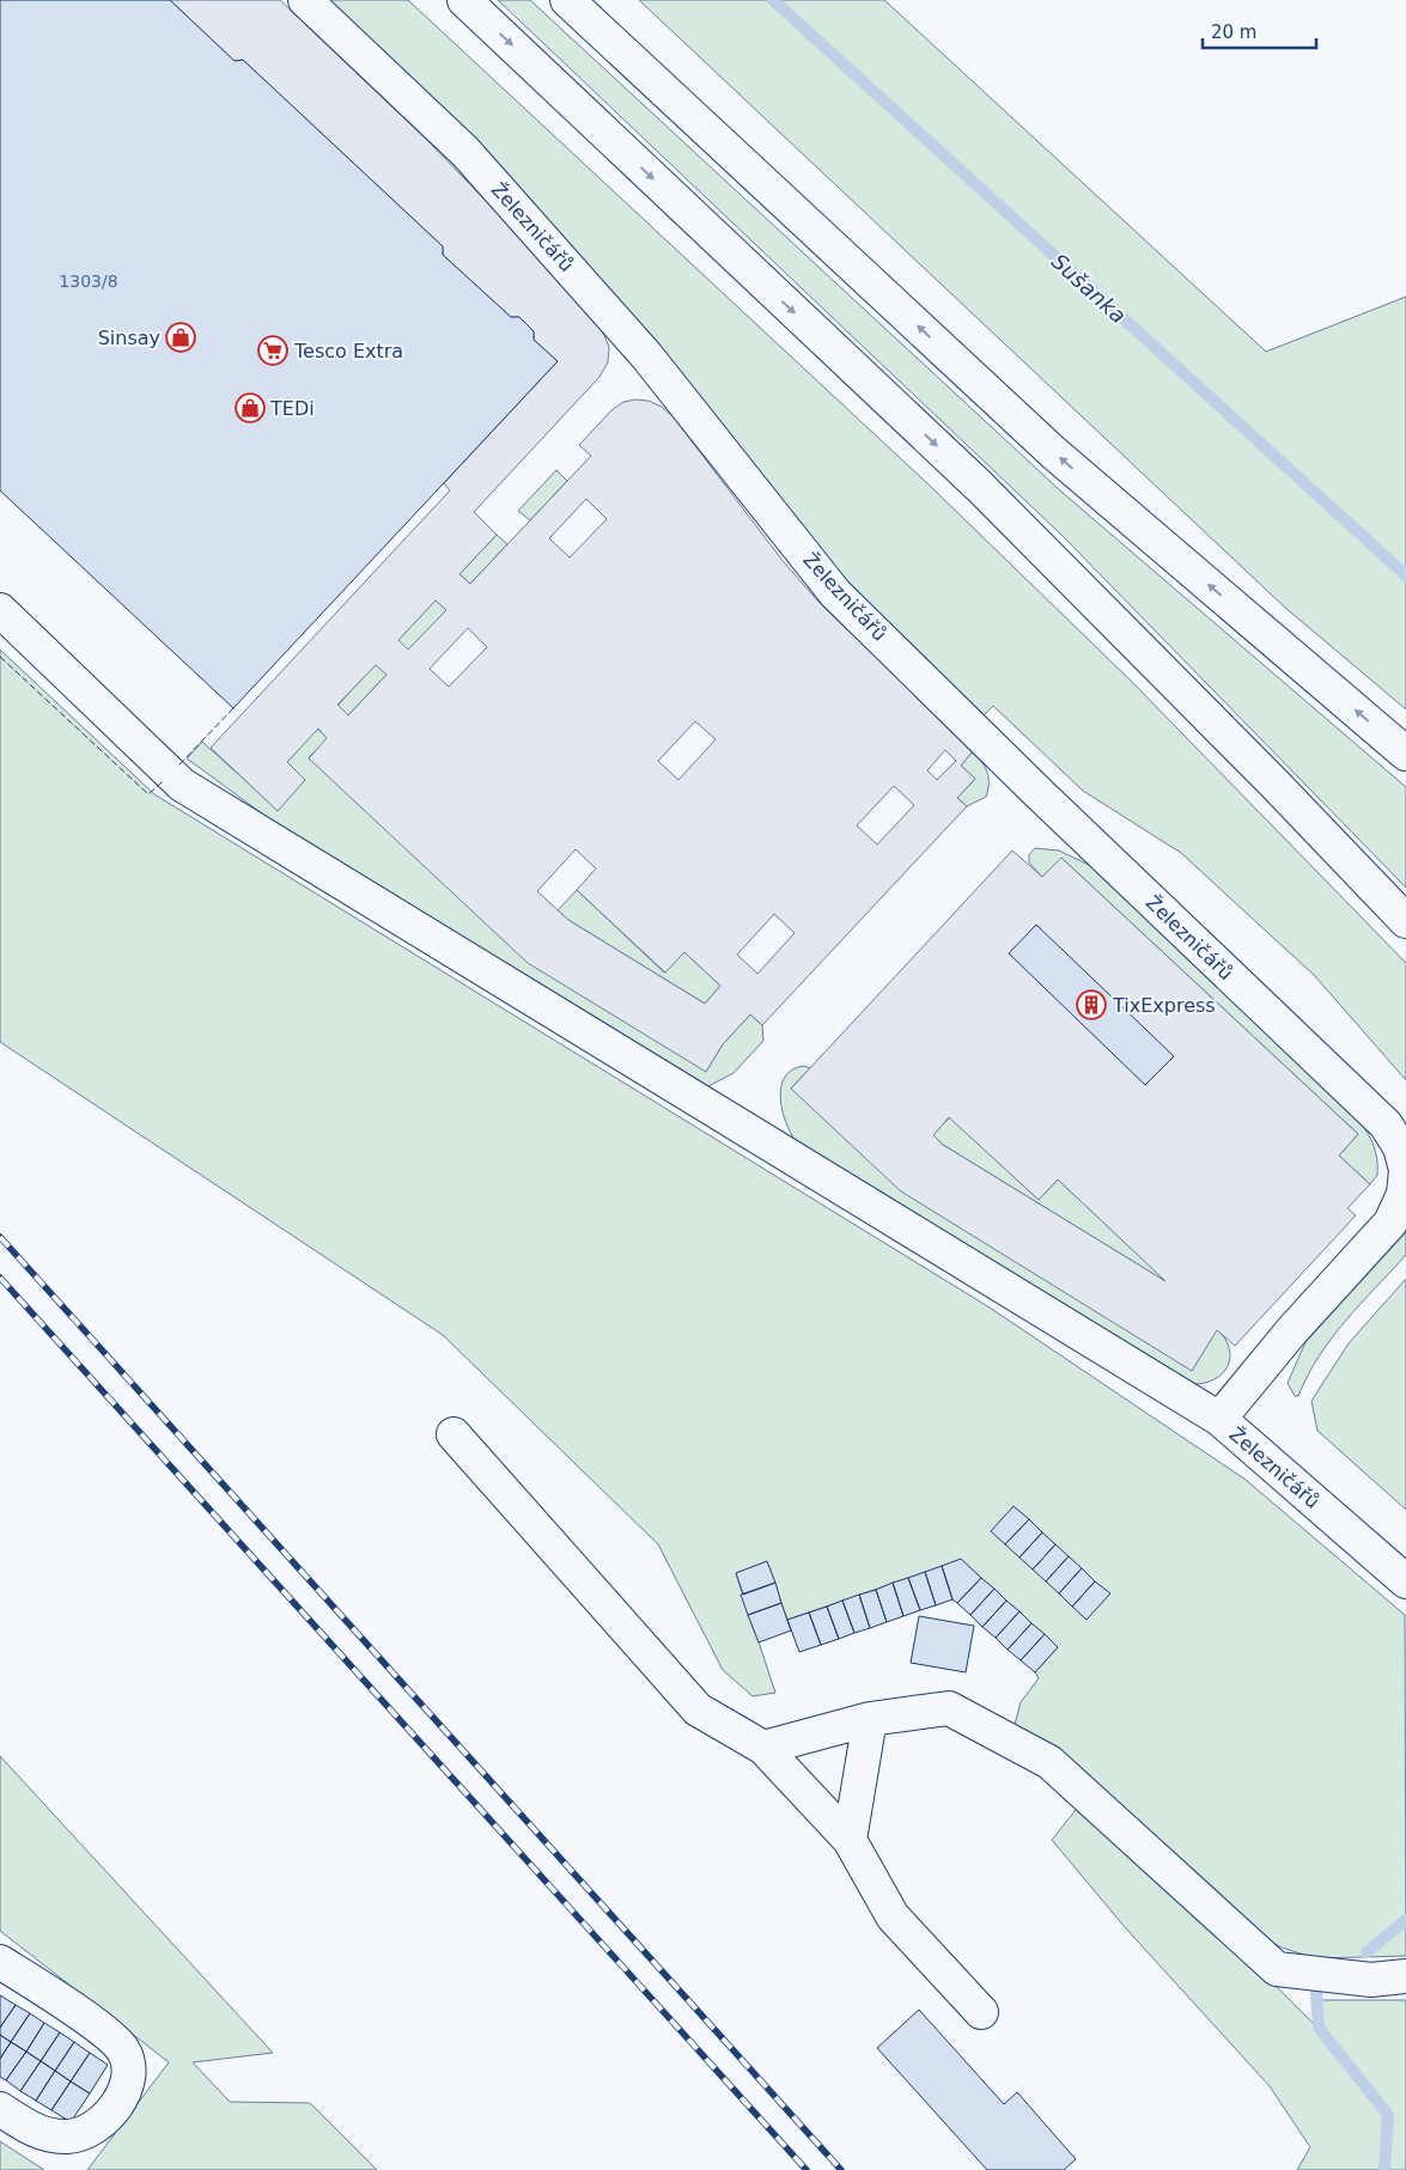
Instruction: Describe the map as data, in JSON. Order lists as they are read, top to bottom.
{
  "streets": {
    "street": ["Železničářů"]
  },
  "water": ["Sušanka"],
  "places": {
    "shop": ["Sinsay", "TEDi"],
    "supermarket": ["Tesco Extra"],
    "building": ["TixExpress"]
  },
  "house_numbers": ["1303/8"],
  "scale_bar": "20 m"
}
